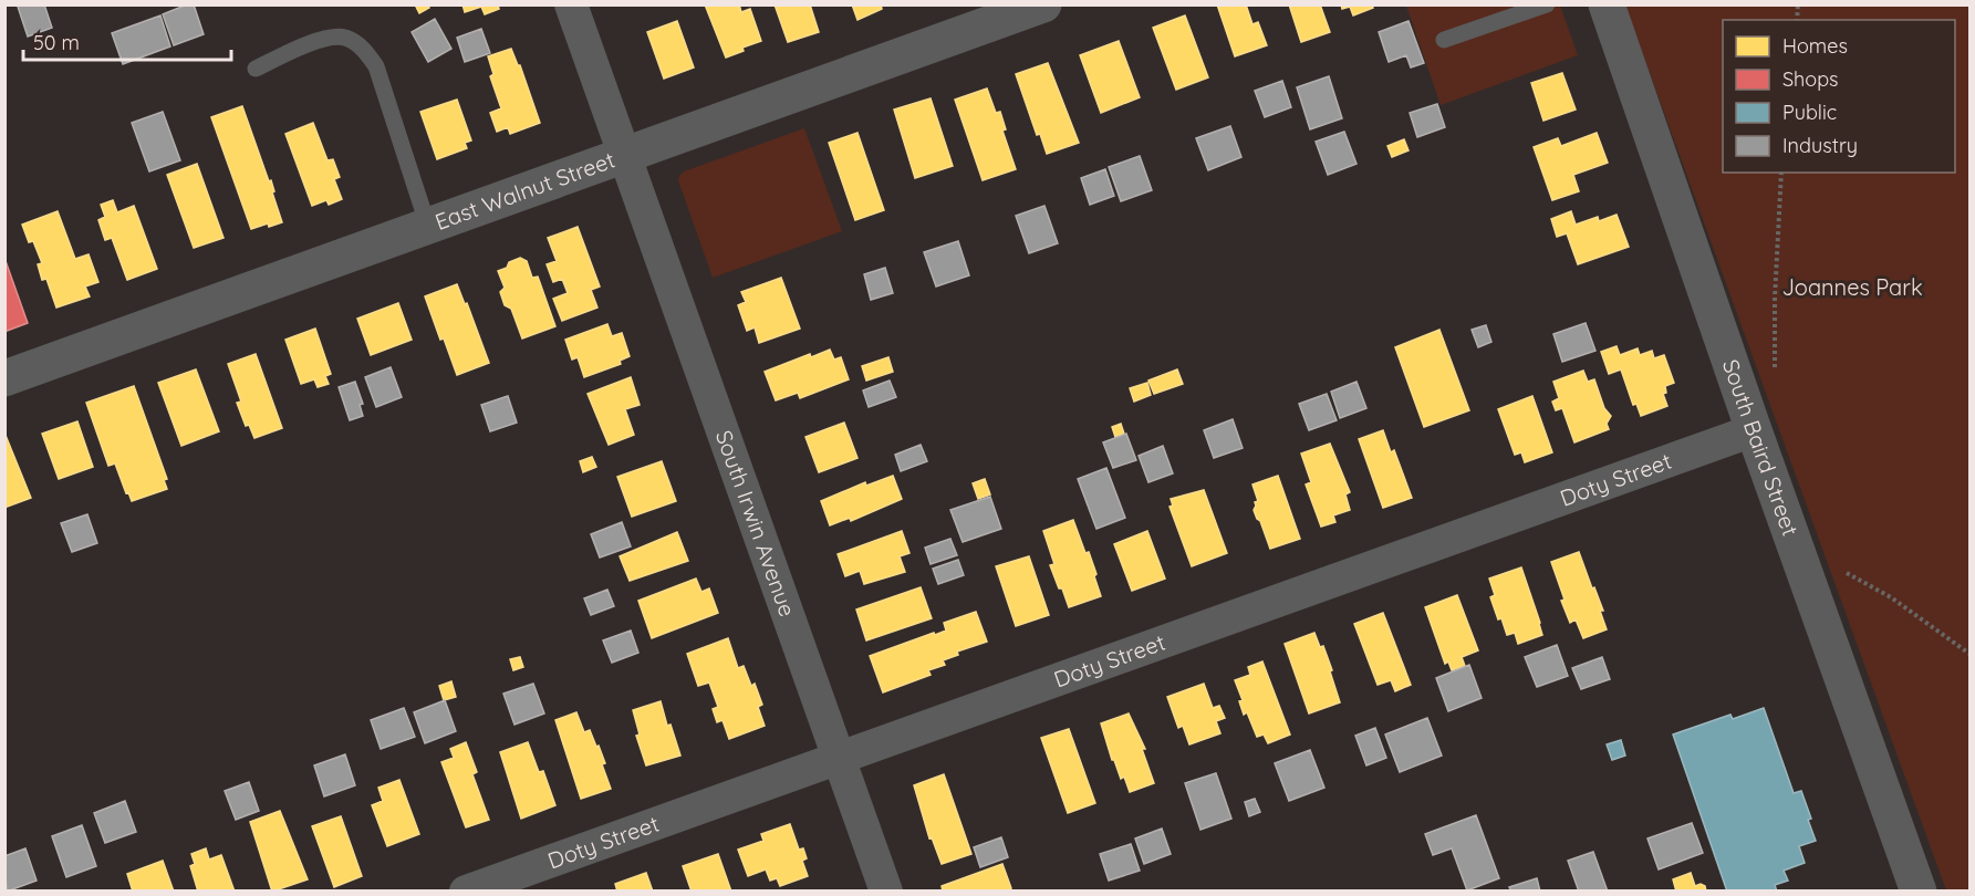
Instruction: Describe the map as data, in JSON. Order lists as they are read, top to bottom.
{
  "streets": {
    "street": [
      "East Walnut Street",
      "South Baird Street",
      "Doty Street",
      "South Irwin Avenue"
    ]
  },
  "crossings": [
    ["East Walnut Street", "South Irwin Avenue"],
    ["South Baird Street", "Doty Street"],
    ["Doty Street", "South Irwin Avenue"]
  ],
  "parks": ["Joannes Park"],
  "legend": [
    "Homes",
    "Shops",
    "Public",
    "Industry"
  ],
  "scale_bar": "50 m"
}
